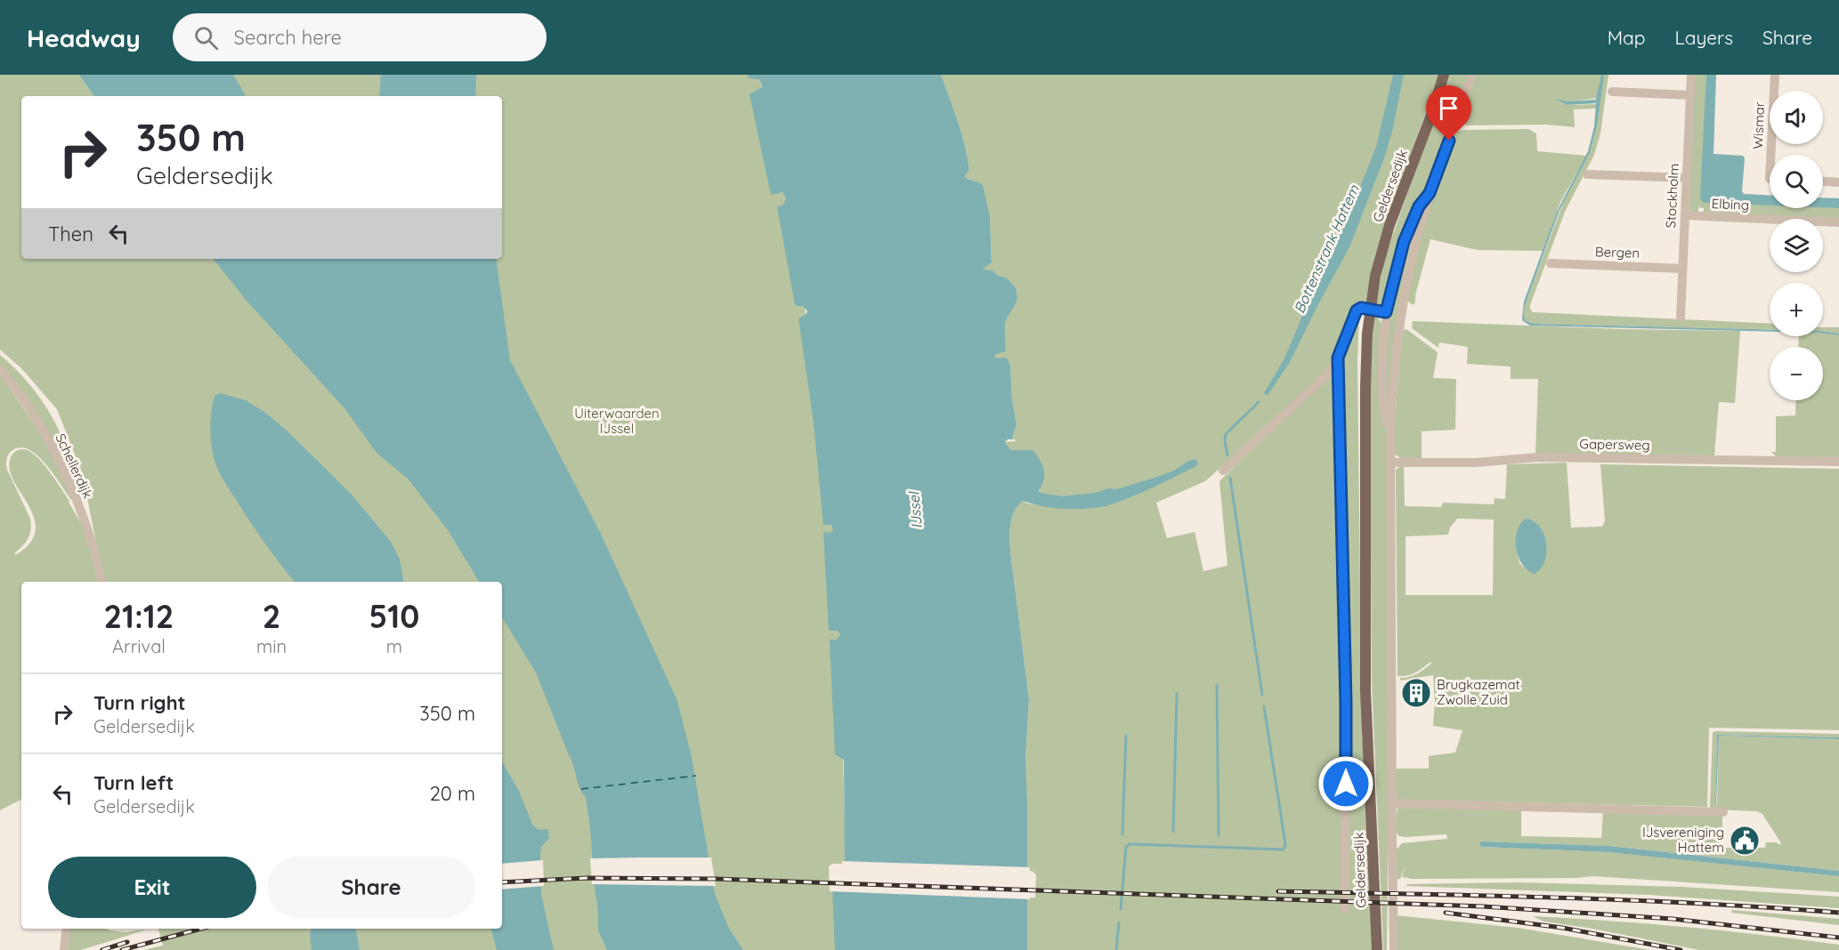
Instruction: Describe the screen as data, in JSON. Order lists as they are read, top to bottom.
{
  "streets": {
    "main road": ["Geldersedijk"],
    "street": [
      "Wismar",
      "Stockholm",
      "Elbing",
      "Bergen",
      "Gapersweg",
      "Schellerdijk"
    ]
  },
  "crossings": [
    ["Stockholm", "Elbing"],
    ["Stockholm", "Bergen"]
  ],
  "water": ["Bottenstrank Hattem", "IJssel"],
  "parks": ["Uiterwaarden IJssel"],
  "places": {
    "building": ["Brugkazemat Zwolle Zuid"],
    "public building": ["IJsvereniging Hattem"]
  },
  "page": {
    "header": "Headway",
    "search": "Search here",
    "nav": ["Map", "Layers", "Share"],
    "map_buttons": ["+", "−"],
    "turn": ["350 m", "Geldersedijk"],
    "then": "Then",
    "eta": [
      "21:12",
      "Arrival",
      "2",
      "min",
      "510",
      "m"
    ],
    "list": [
      {
        "name": "Turn right",
        "note": "Geldersedijk",
        "value": "350 m"
      },
      {
        "name": "Turn left",
        "note": "Geldersedijk",
        "value": "20 m"
      }
    ],
    "buttons": ["Exit", "Share"]
  }
}
